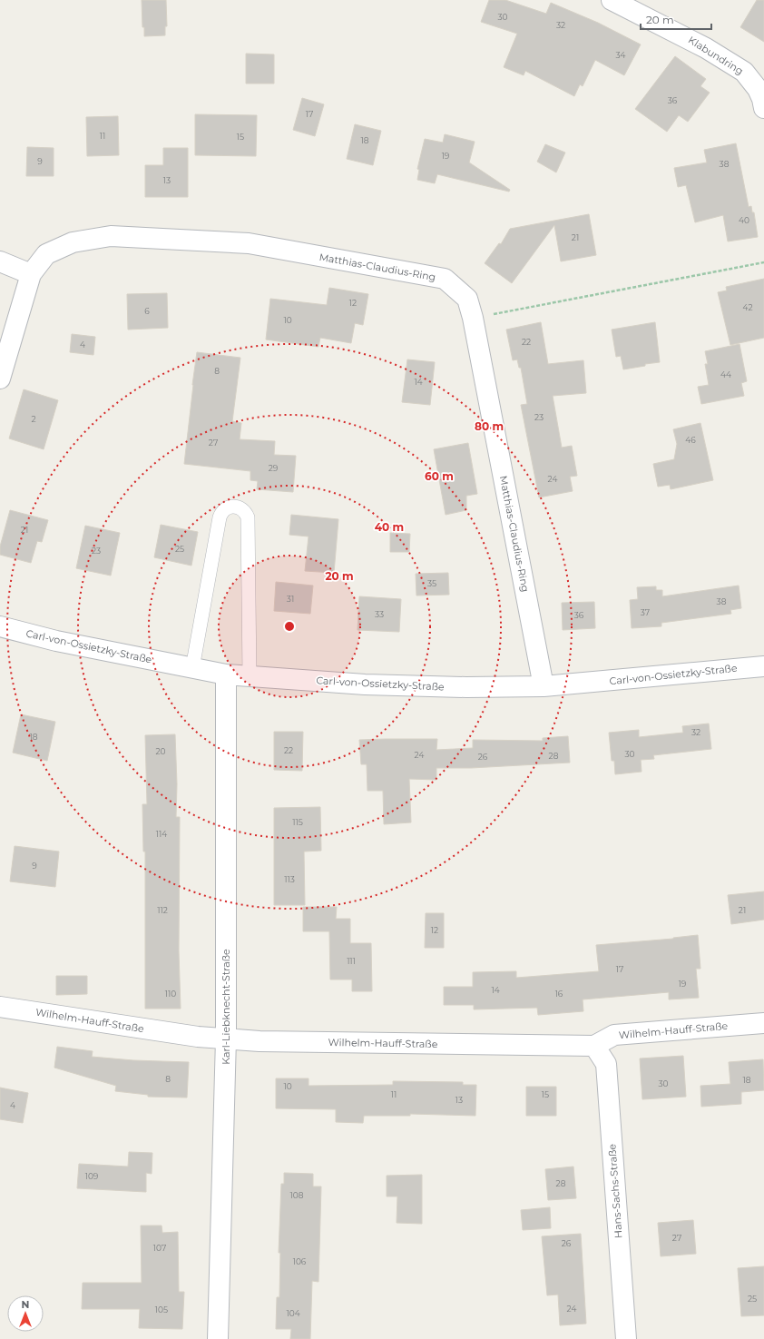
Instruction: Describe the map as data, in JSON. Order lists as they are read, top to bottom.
{
  "streets": {
    "street": [
      "Klabundring",
      "Matthias-Claudius-Ring",
      "Carl-von-Ossietzky-Straße",
      "Karl-Liebknecht-Straße",
      "Wilhelm-Hauff-Straße",
      "Hans-Sachs-Straße"
    ]
  },
  "crossings": [
    ["Matthias-Claudius-Ring", "Carl-von-Ossietzky-Straße"],
    ["Carl-von-Ossietzky-Straße", "Karl-Liebknecht-Straße"],
    ["Karl-Liebknecht-Straße", "Wilhelm-Hauff-Straße"],
    ["Wilhelm-Hauff-Straße", "Hans-Sachs-Straße"]
  ],
  "house_numbers": [
    "30",
    "32",
    "34",
    "36",
    "17",
    "11",
    "15",
    "18",
    "19",
    "9",
    "38",
    "13",
    "40",
    "21",
    "12",
    "42",
    "6",
    "10",
    "22",
    "4",
    "8",
    "44",
    "14",
    "23",
    "2",
    "46",
    "27",
    "29",
    "24",
    "21",
    "25",
    "23",
    "35",
    "31",
    "38",
    "37",
    "33",
    "36",
    "32",
    "18",
    "22",
    "20",
    "30",
    "24",
    "28",
    "26",
    "115",
    "114",
    "9",
    "113",
    "112",
    "21",
    "12",
    "111",
    "17",
    "19",
    "14",
    "110",
    "16",
    "8",
    "18",
    "30",
    "10",
    "11",
    "15",
    "13",
    "4",
    "109",
    "28",
    "108",
    "27",
    "26",
    "107",
    "106",
    "25",
    "24",
    "105",
    "104"
  ],
  "scale_bar": "20 m",
  "north": "top",
  "rings": [
    "80 m",
    "60 m",
    "40 m",
    "20 m"
  ]
}
